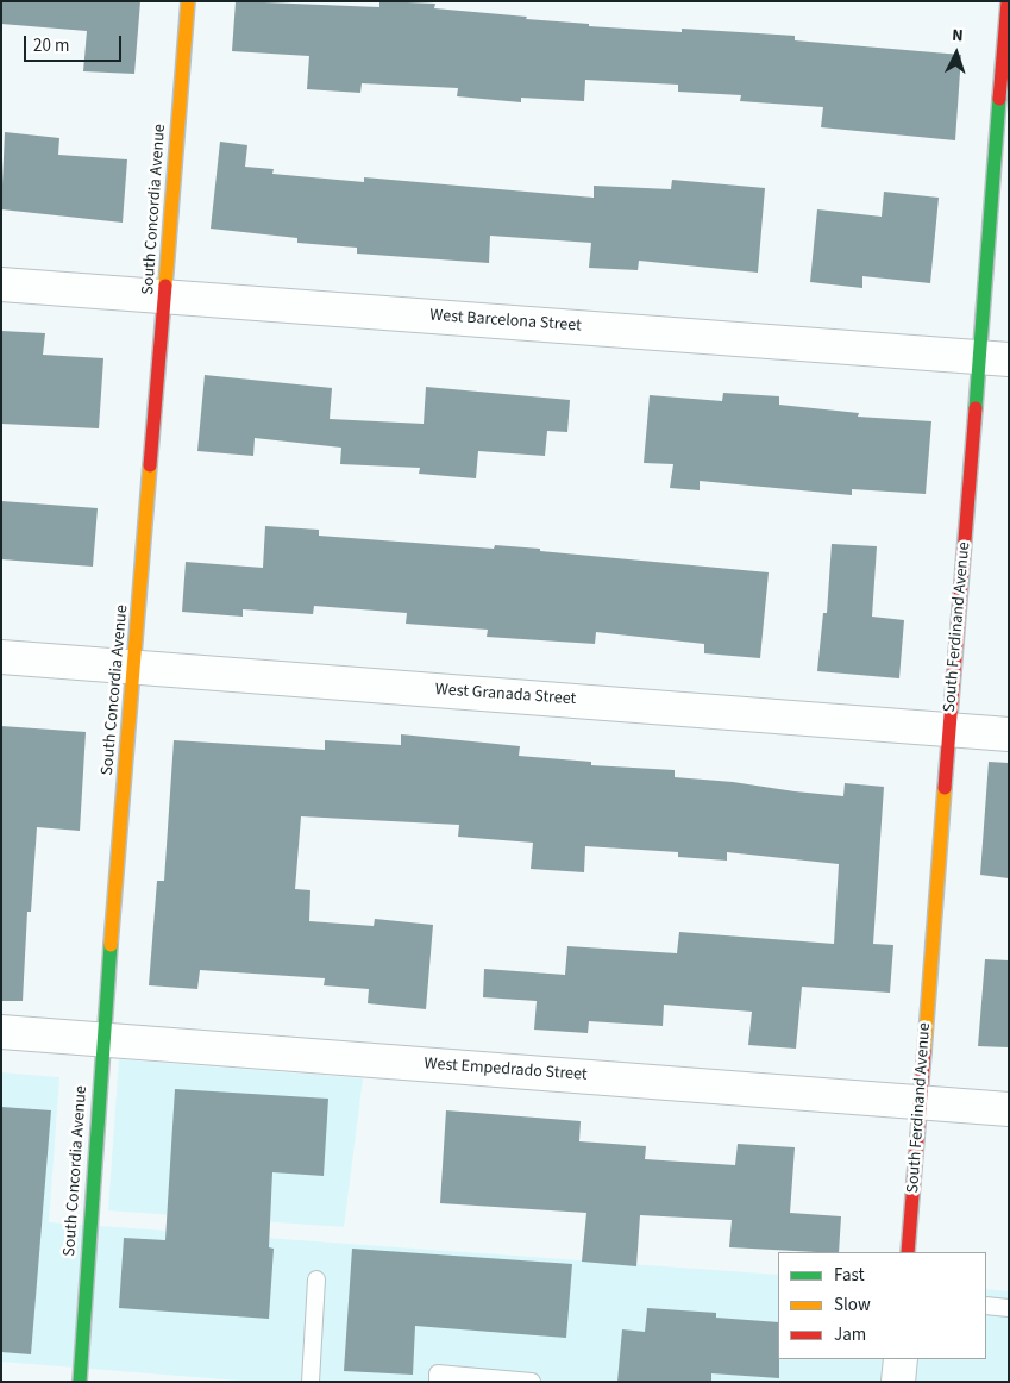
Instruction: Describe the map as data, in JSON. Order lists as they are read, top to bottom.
{
  "streets": {
    "street": [
      "South Concordia Avenue",
      "West Barcelona Street",
      "South Ferdinand Avenue",
      "West Granada Street",
      "West Empedrado Street"
    ]
  },
  "crossings": [
    ["South Concordia Avenue", "West Barcelona Street"],
    ["South Concordia Avenue", "West Granada Street"],
    ["South Concordia Avenue", "West Empedrado Street"],
    ["West Barcelona Street", "South Ferdinand Avenue"],
    ["South Ferdinand Avenue", "West Granada Street"],
    ["South Ferdinand Avenue", "West Empedrado Street"]
  ],
  "legend": ["Fast", "Slow", "Jam"],
  "scale_bar": "20 m",
  "north": "top"
}
